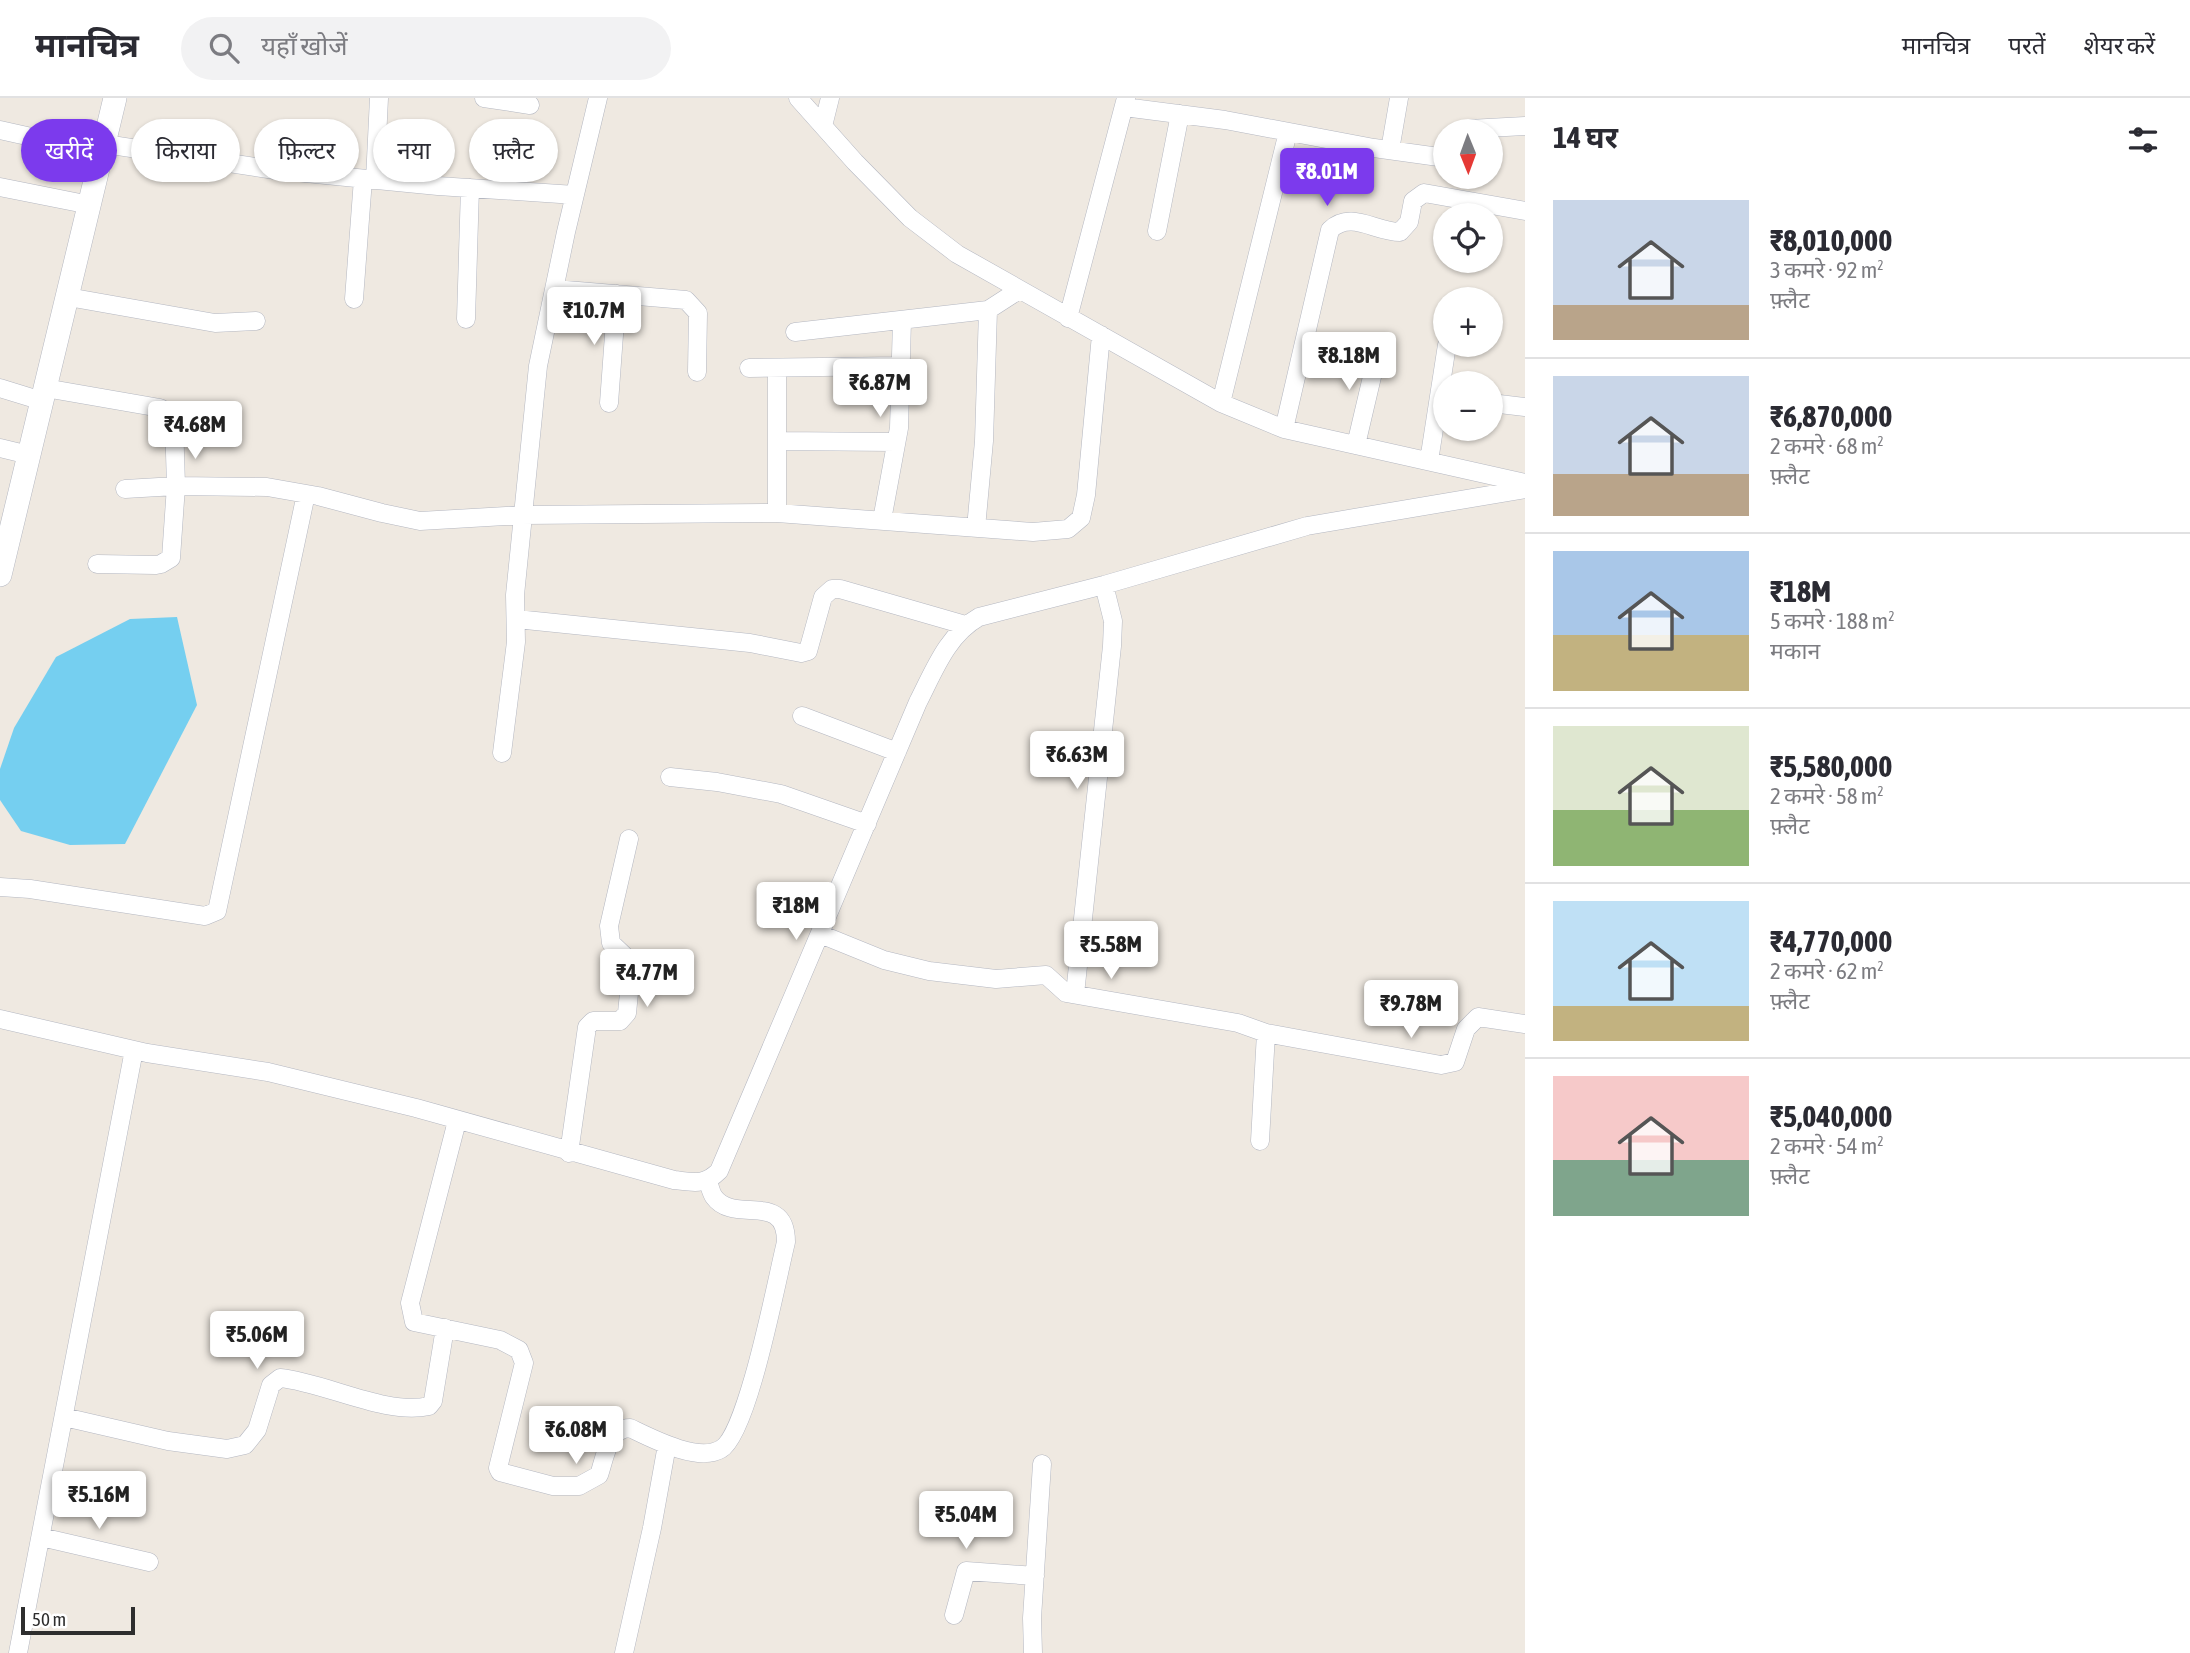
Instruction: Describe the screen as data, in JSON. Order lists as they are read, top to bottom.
{
  "scale_bar": "50 m",
  "north": "bottom",
  "page": {
    "header": "मानचित्र",
    "search": "यहाँ खोजें",
    "nav": ["मानचित्र", "परतें", "शेयर करें"],
    "heading": "14 घर",
    "map_buttons": ["+", "−"],
    "chip": [
      "खरीदें",
      "किराया",
      "फ़िल्टर",
      "नया",
      "फ़्लैट"
    ],
    "price": [
      "₹8.01M",
      "₹10.7M",
      "₹8.18M",
      "₹6.87M",
      "₹4.68M",
      "₹6.63M",
      "₹18M",
      "₹5.58M",
      "₹4.77M",
      "₹9.78M",
      "₹5.06M",
      "₹6.08M",
      "₹5.16M",
      "₹5.04M"
    ],
    "list": [
      {
        "name": "₹8,010,000",
        "note": "3 कमरे · 92 m² · फ़्लैट"
      },
      {
        "name": "₹6,870,000",
        "note": "2 कमरे · 68 m² · फ़्लैट"
      },
      {
        "name": "₹18M",
        "note": "5 कमरे · 188 m² · मकान"
      },
      {
        "name": "₹5,580,000",
        "note": "2 कमरे · 58 m² · फ़्लैट"
      },
      {
        "name": "₹4,770,000",
        "note": "2 कमरे · 62 m² · फ़्लैट"
      },
      {
        "name": "₹5,040,000",
        "note": "2 कमरे · 54 m² · फ़्लैट"
      }
    ],
    "scale": "50 m"
  }
}
